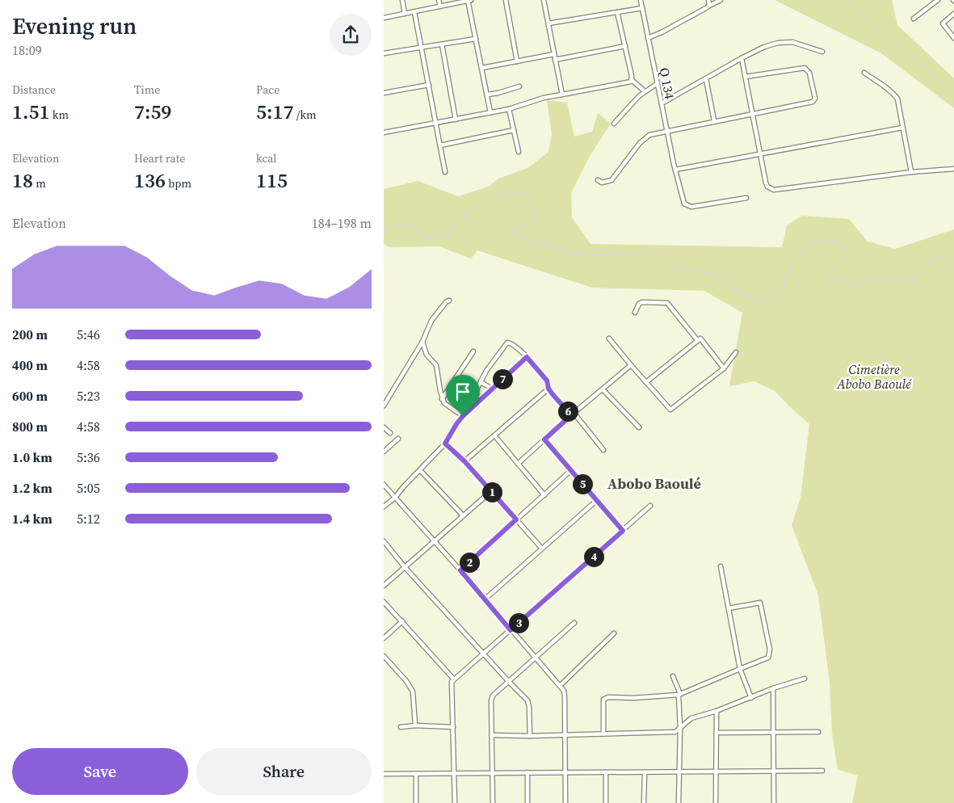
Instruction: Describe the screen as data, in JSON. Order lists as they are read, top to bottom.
{
  "streets": {
    "street": ["Q 134"]
  },
  "districts": ["Abobo Baoulé"],
  "parks": ["Cimetière Abobo Baoulé"],
  "page": {
    "heading": ["Evening run", "18:09"],
    "stats": [
      ["Distance", "1.51 km"],
      ["Time", "7:59"],
      ["Pace", "5:17 /km"],
      ["Elevation", "18 m"],
      ["Heart rate", "136 bpm"],
      ["kcal", "115"]
    ],
    "chart": ["Elevation", "184–198 m"],
    "list": [
      {
        "name": "200 m",
        "note": "5:46"
      },
      {
        "name": "400 m",
        "note": "4:58"
      },
      {
        "name": "600 m",
        "note": "5:23"
      },
      {
        "name": "800 m",
        "note": "4:58"
      },
      {
        "name": "1.0 km",
        "note": "5:36"
      },
      {
        "name": "1.2 km",
        "note": "5:05"
      },
      {
        "name": "1.4 km",
        "note": "5:12"
      }
    ],
    "pins": [
      "7",
      "6",
      "5",
      "1",
      "4",
      "2",
      "3"
    ],
    "buttons": ["Save", "Share"]
  }
}
